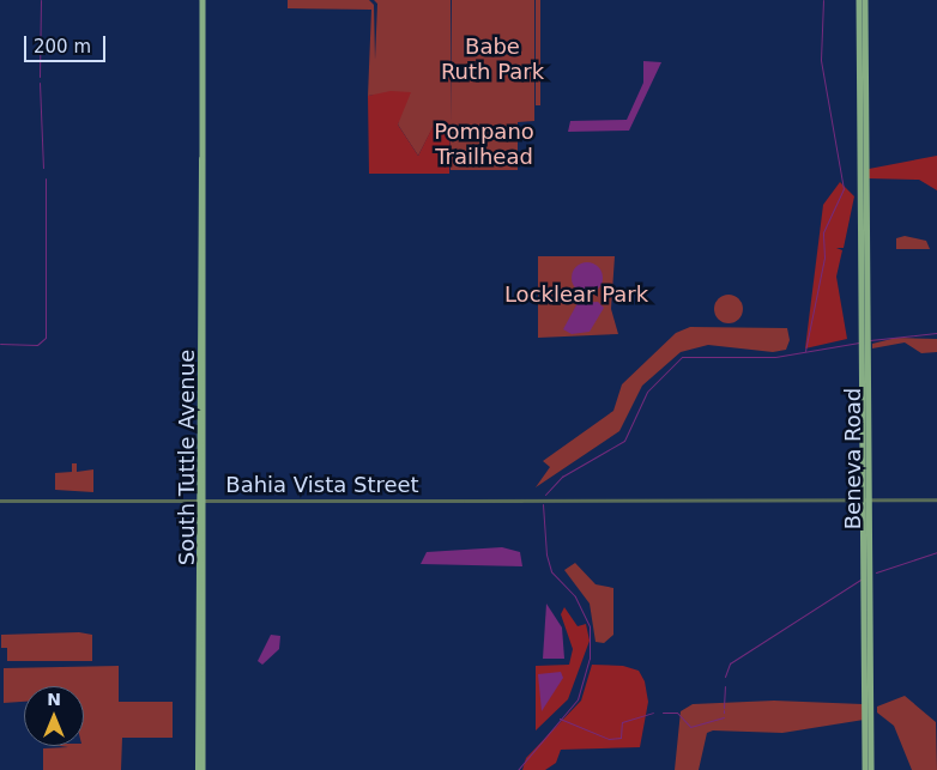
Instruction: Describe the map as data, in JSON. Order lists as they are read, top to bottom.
{
  "streets": {
    "main road": ["South Tuttle Avenue", "Beneva Road"],
    "street": ["Bahia Vista Street"]
  },
  "crossings": [
    ["South Tuttle Avenue", "Bahia Vista Street"],
    ["Beneva Road", "Bahia Vista Street"]
  ],
  "parks": ["Babe Ruth Park", "Pompano Trailhead", "Locklear Park"],
  "scale_bar": "200 m",
  "north": "top"
}
